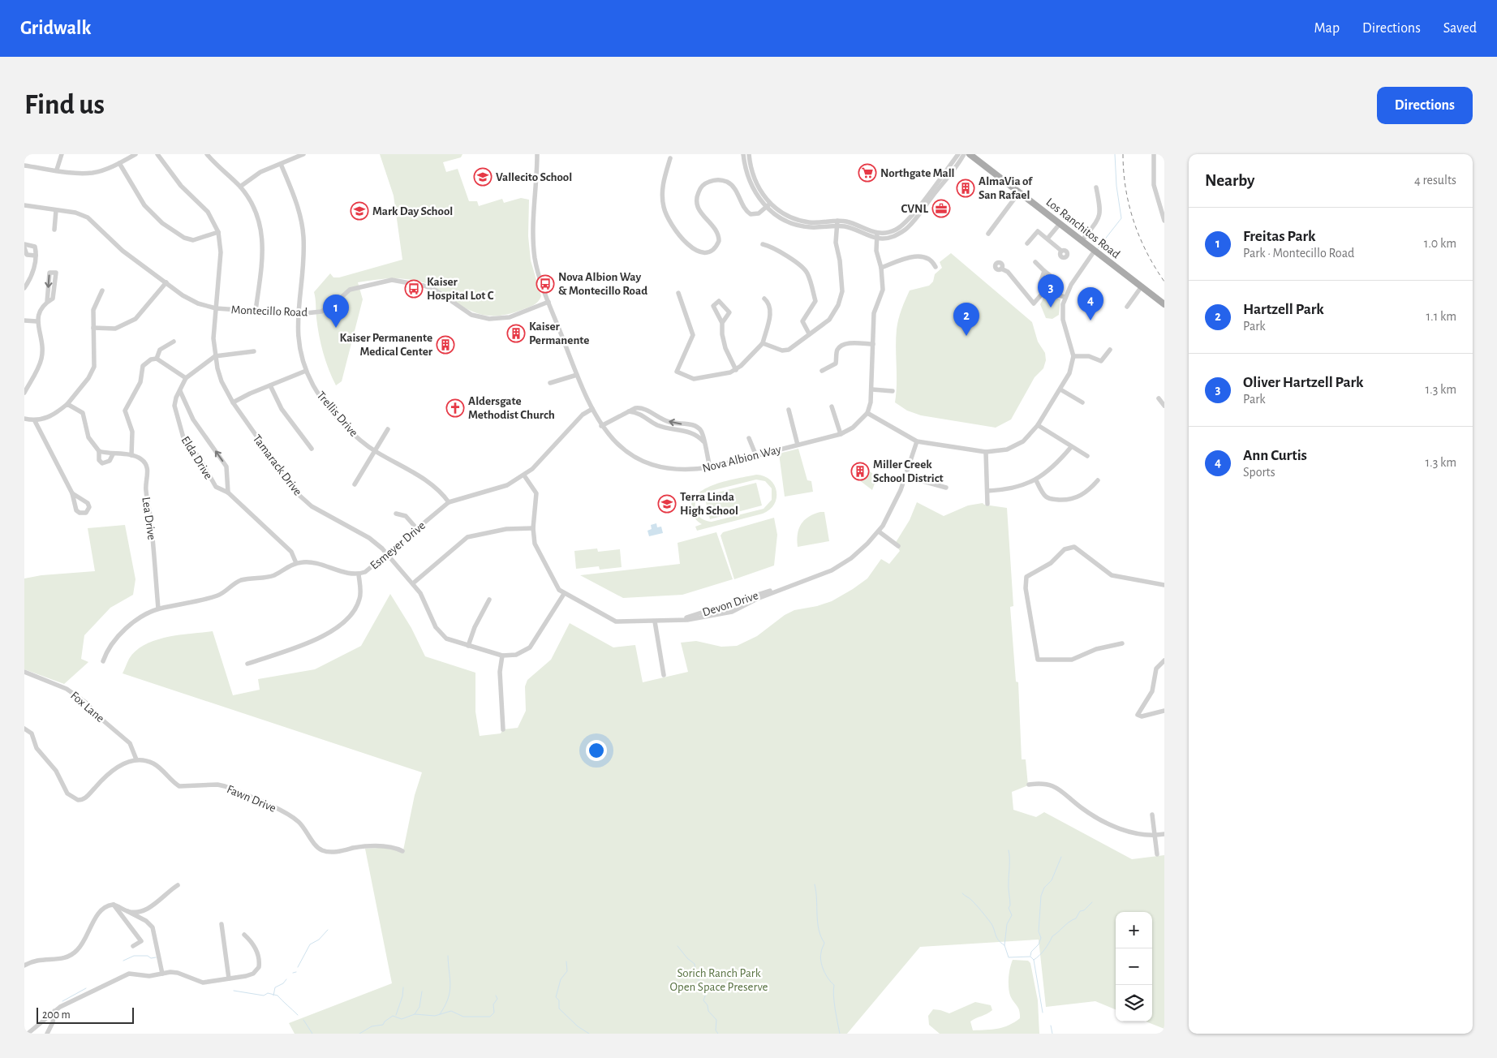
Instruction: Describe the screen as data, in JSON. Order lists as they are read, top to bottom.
{
  "streets": {
    "main road": ["Los Ranchitos Road"],
    "street": [
      "Montecillo Road",
      "Trellis Drive",
      "Elda Drive",
      "Nova Albion Way",
      "Tamarack Drive",
      "Lea Drive",
      "Esmeyer Drive",
      "Devon Drive",
      "Fox Lane",
      "Fawn Drive"
    ]
  },
  "crossings": [
    ["Montecillo Road", "Trellis Drive"],
    ["Montecillo Road", "Nova Albion Way"],
    ["Montecillo Road", "Tamarack Drive"],
    ["Trellis Drive", "Esmeyer Drive"],
    ["Elda Drive", "Tamarack Drive"],
    ["Elda Drive", "Esmeyer Drive"],
    ["Nova Albion Way", "Esmeyer Drive"],
    ["Tamarack Drive", "Esmeyer Drive"],
    ["Tamarack Drive", "Devon Drive"],
    ["Lea Drive", "Esmeyer Drive"],
    ["Esmeyer Drive", "Devon Drive"],
    ["Fox Lane", "Fawn Drive"]
  ],
  "parks": ["Sorich Ranch Park Open Space Preserve"],
  "places": {
    "supermarket": ["Northgate Mall"],
    "school or university": ["Vallecito School", "Mark Day School", "Terra Linda High School"],
    "building": [
      "AlmaVia of San Rafael",
      "Kaiser Permanente",
      "Kaiser Permanente Medical Center",
      "Miller Creek School District"
    ],
    "office": ["CVNL"],
    "bus stop": ["Nova Albion Way & Montecillo Road", "Kaiser Hospital Lot C"],
    "church": ["Aldersgate Methodist Church"]
  },
  "scale_bar": "200 m",
  "page": {
    "header": "Gridwalk",
    "nav": ["Map", "Directions", "Saved"],
    "buttons": "Directions",
    "title": "Find us",
    "heading": ["Nearby", "4 results"],
    "list": [
      {
        "mark": "1",
        "name": "Freitas Park",
        "note": "Park · Montecillo Road",
        "value": "1.0 km"
      },
      {
        "mark": "2",
        "name": "Hartzell Park",
        "note": "Park",
        "value": "1.1 km"
      },
      {
        "mark": "3",
        "name": "Oliver Hartzell Park",
        "note": "Park",
        "value": "1.3 km"
      },
      {
        "mark": "4",
        "name": "Ann Curtis",
        "note": "Sports",
        "value": "1.3 km"
      }
    ],
    "pins": [
      "3",
      "4",
      "1",
      "2"
    ],
    "map_buttons": ["+", "−"],
    "scale": "200 m"
  }
}
